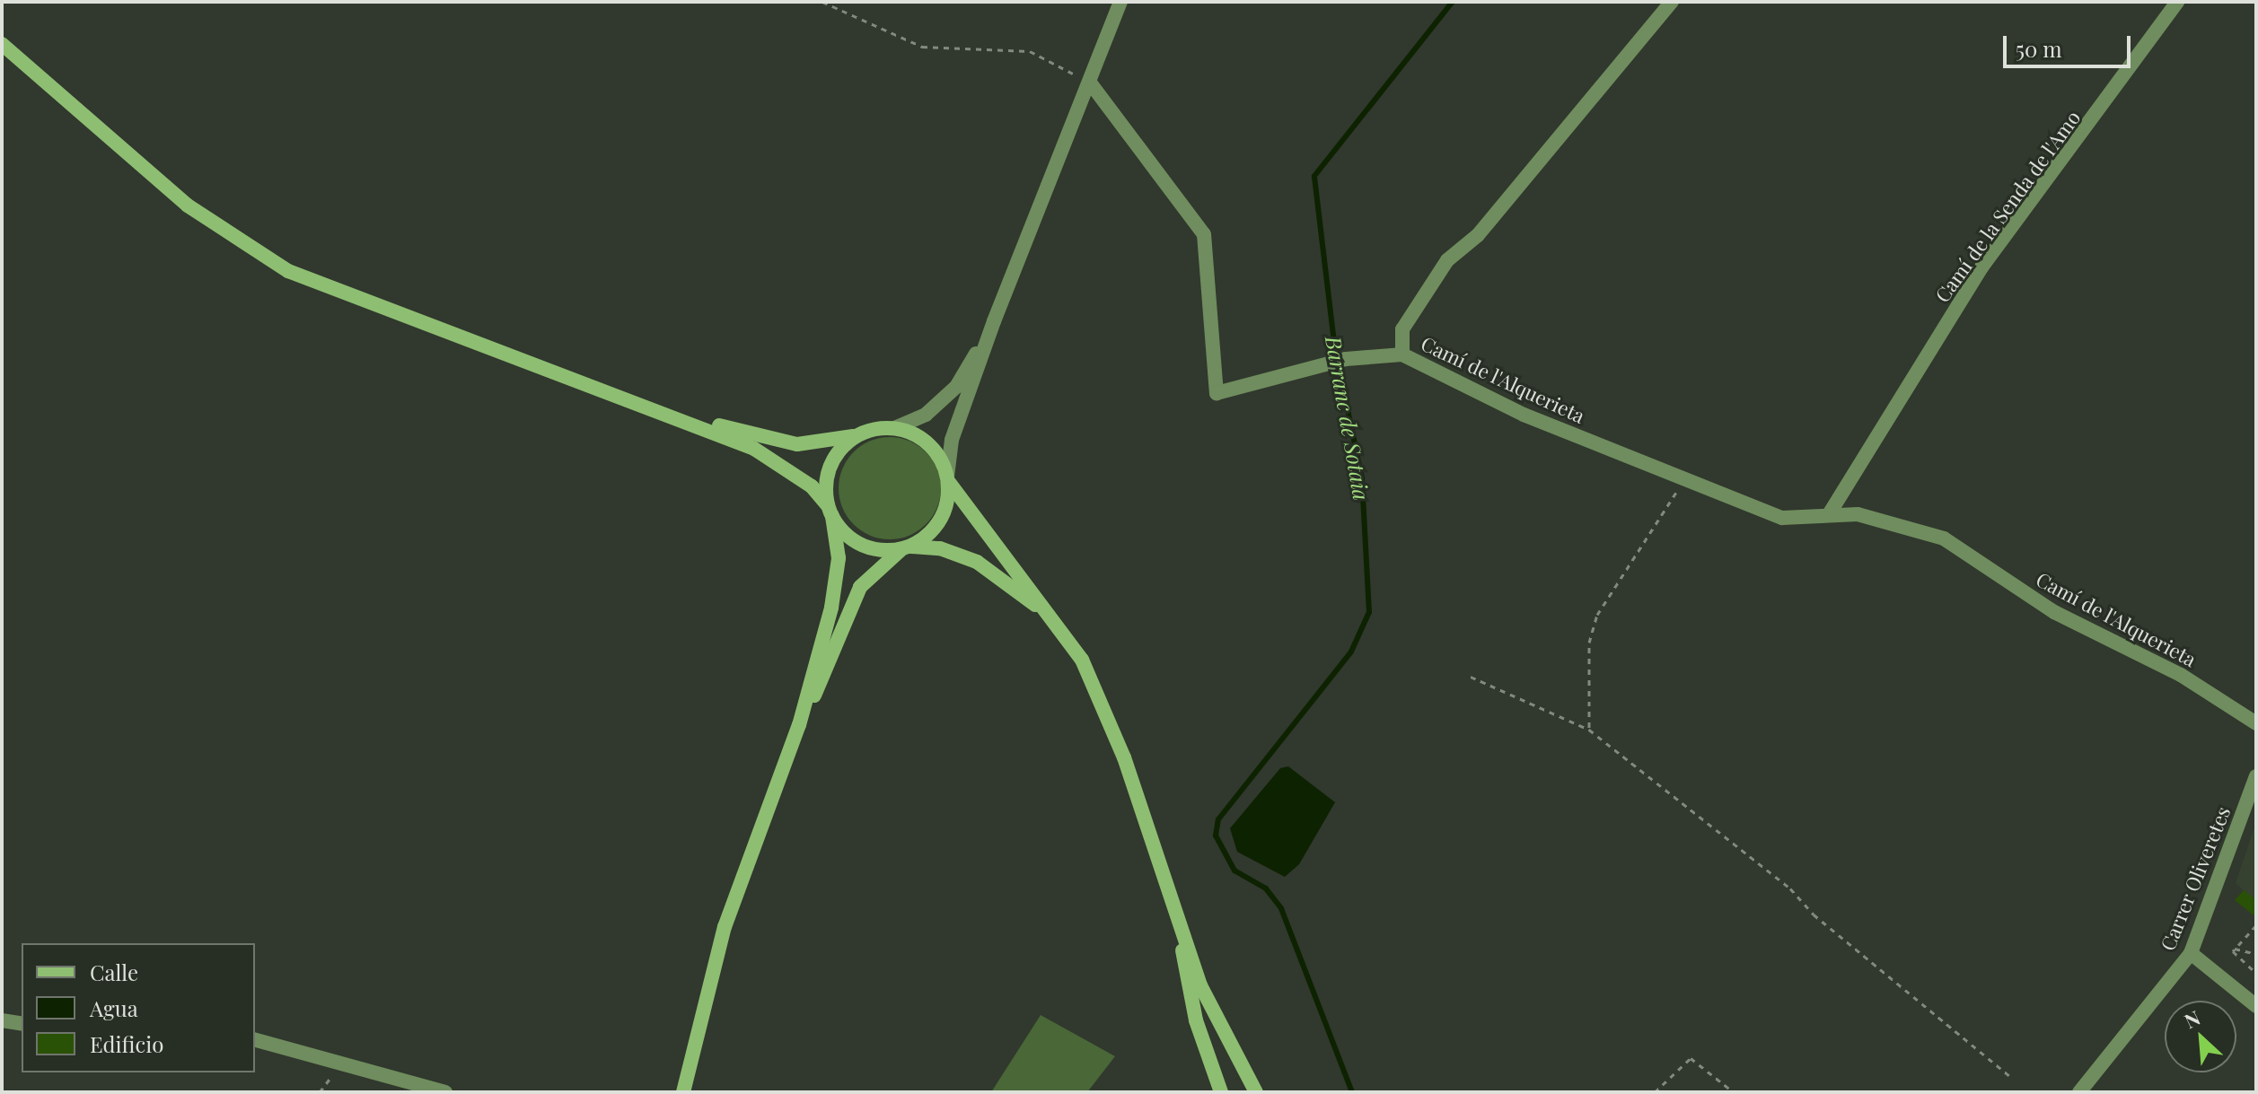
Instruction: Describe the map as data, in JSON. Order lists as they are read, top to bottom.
{
  "streets": {
    "street": ["Camí de la Senda de l'Amo", "Camí de l'Alquerieta", "Carrer Oliveretes"]
  },
  "crossings": [
    ["Camí de la Senda de l'Amo", "Camí de l'Alquerieta"]
  ],
  "water": ["Barranc de Sotaia"],
  "legend": ["Calle", "Agua", "Edificio"],
  "scale_bar": "50 m",
  "north": "top left"
}
